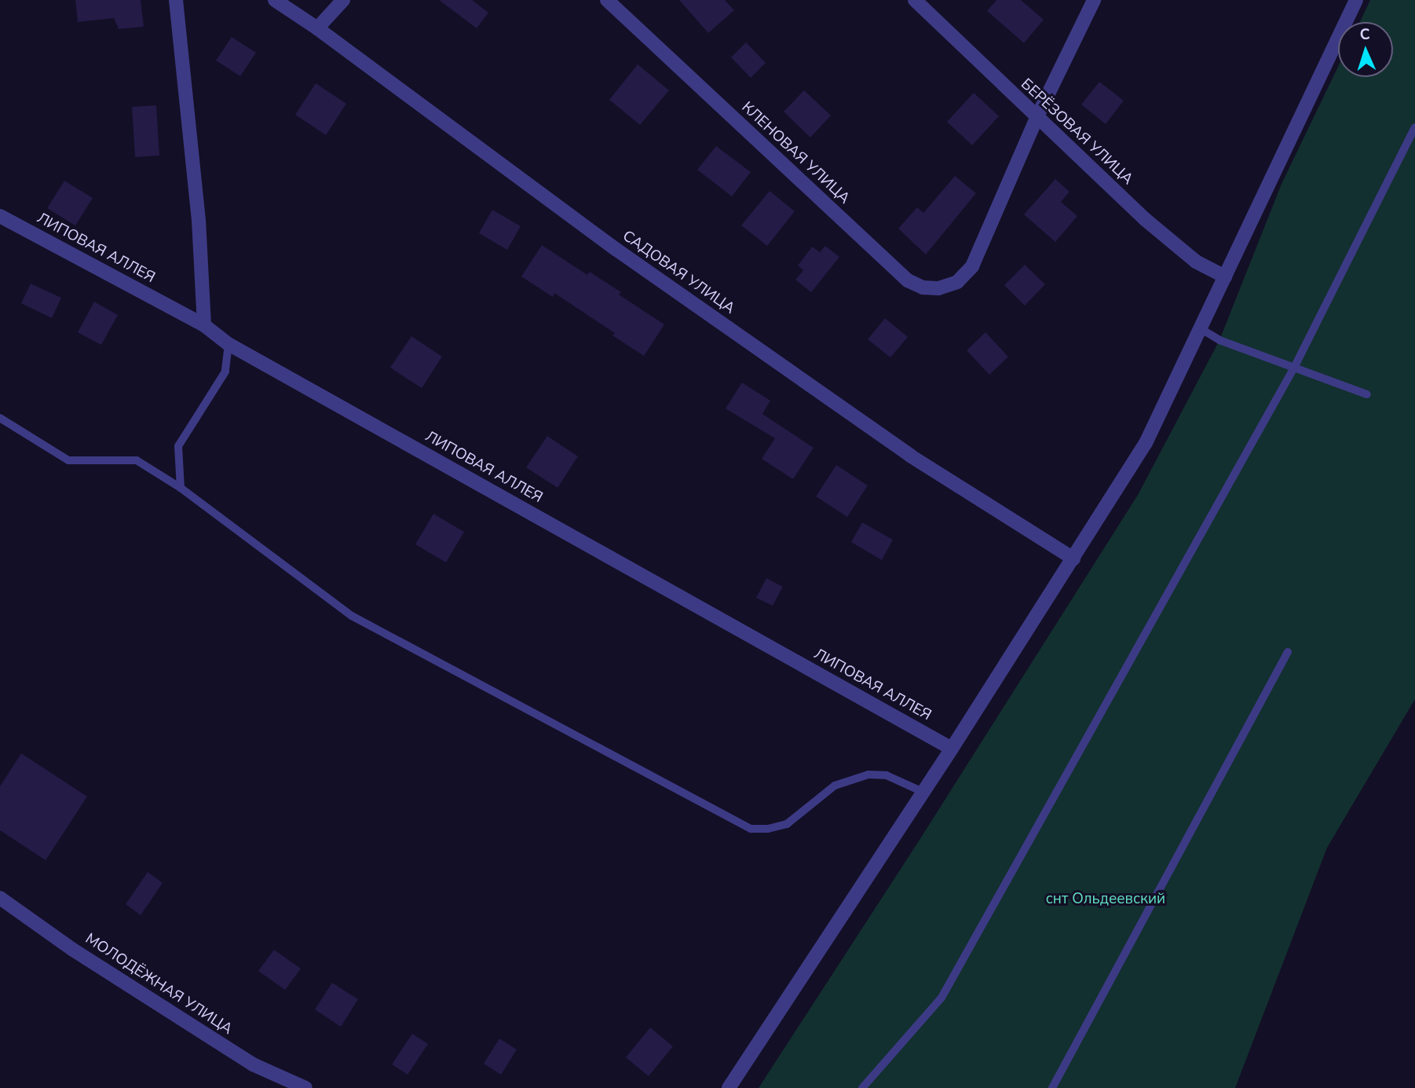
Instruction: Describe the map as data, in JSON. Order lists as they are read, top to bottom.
{
  "streets": {
    "street": [
      "БЕРЁЗОВАЯ УЛИЦА",
      "КЛЕНОВАЯ УЛИЦА",
      "ЛИПОВАЯ АЛЛЕЯ",
      "САДОВАЯ УЛИЦА",
      "МОЛОДЁЖНАЯ УЛИЦА"
    ]
  },
  "crossings": [
    ["БЕРЁЗОВАЯ УЛИЦА", "КЛЕНОВАЯ УЛИЦА"]
  ],
  "parks": ["снт Ольдеевский"],
  "north": "top"
}
